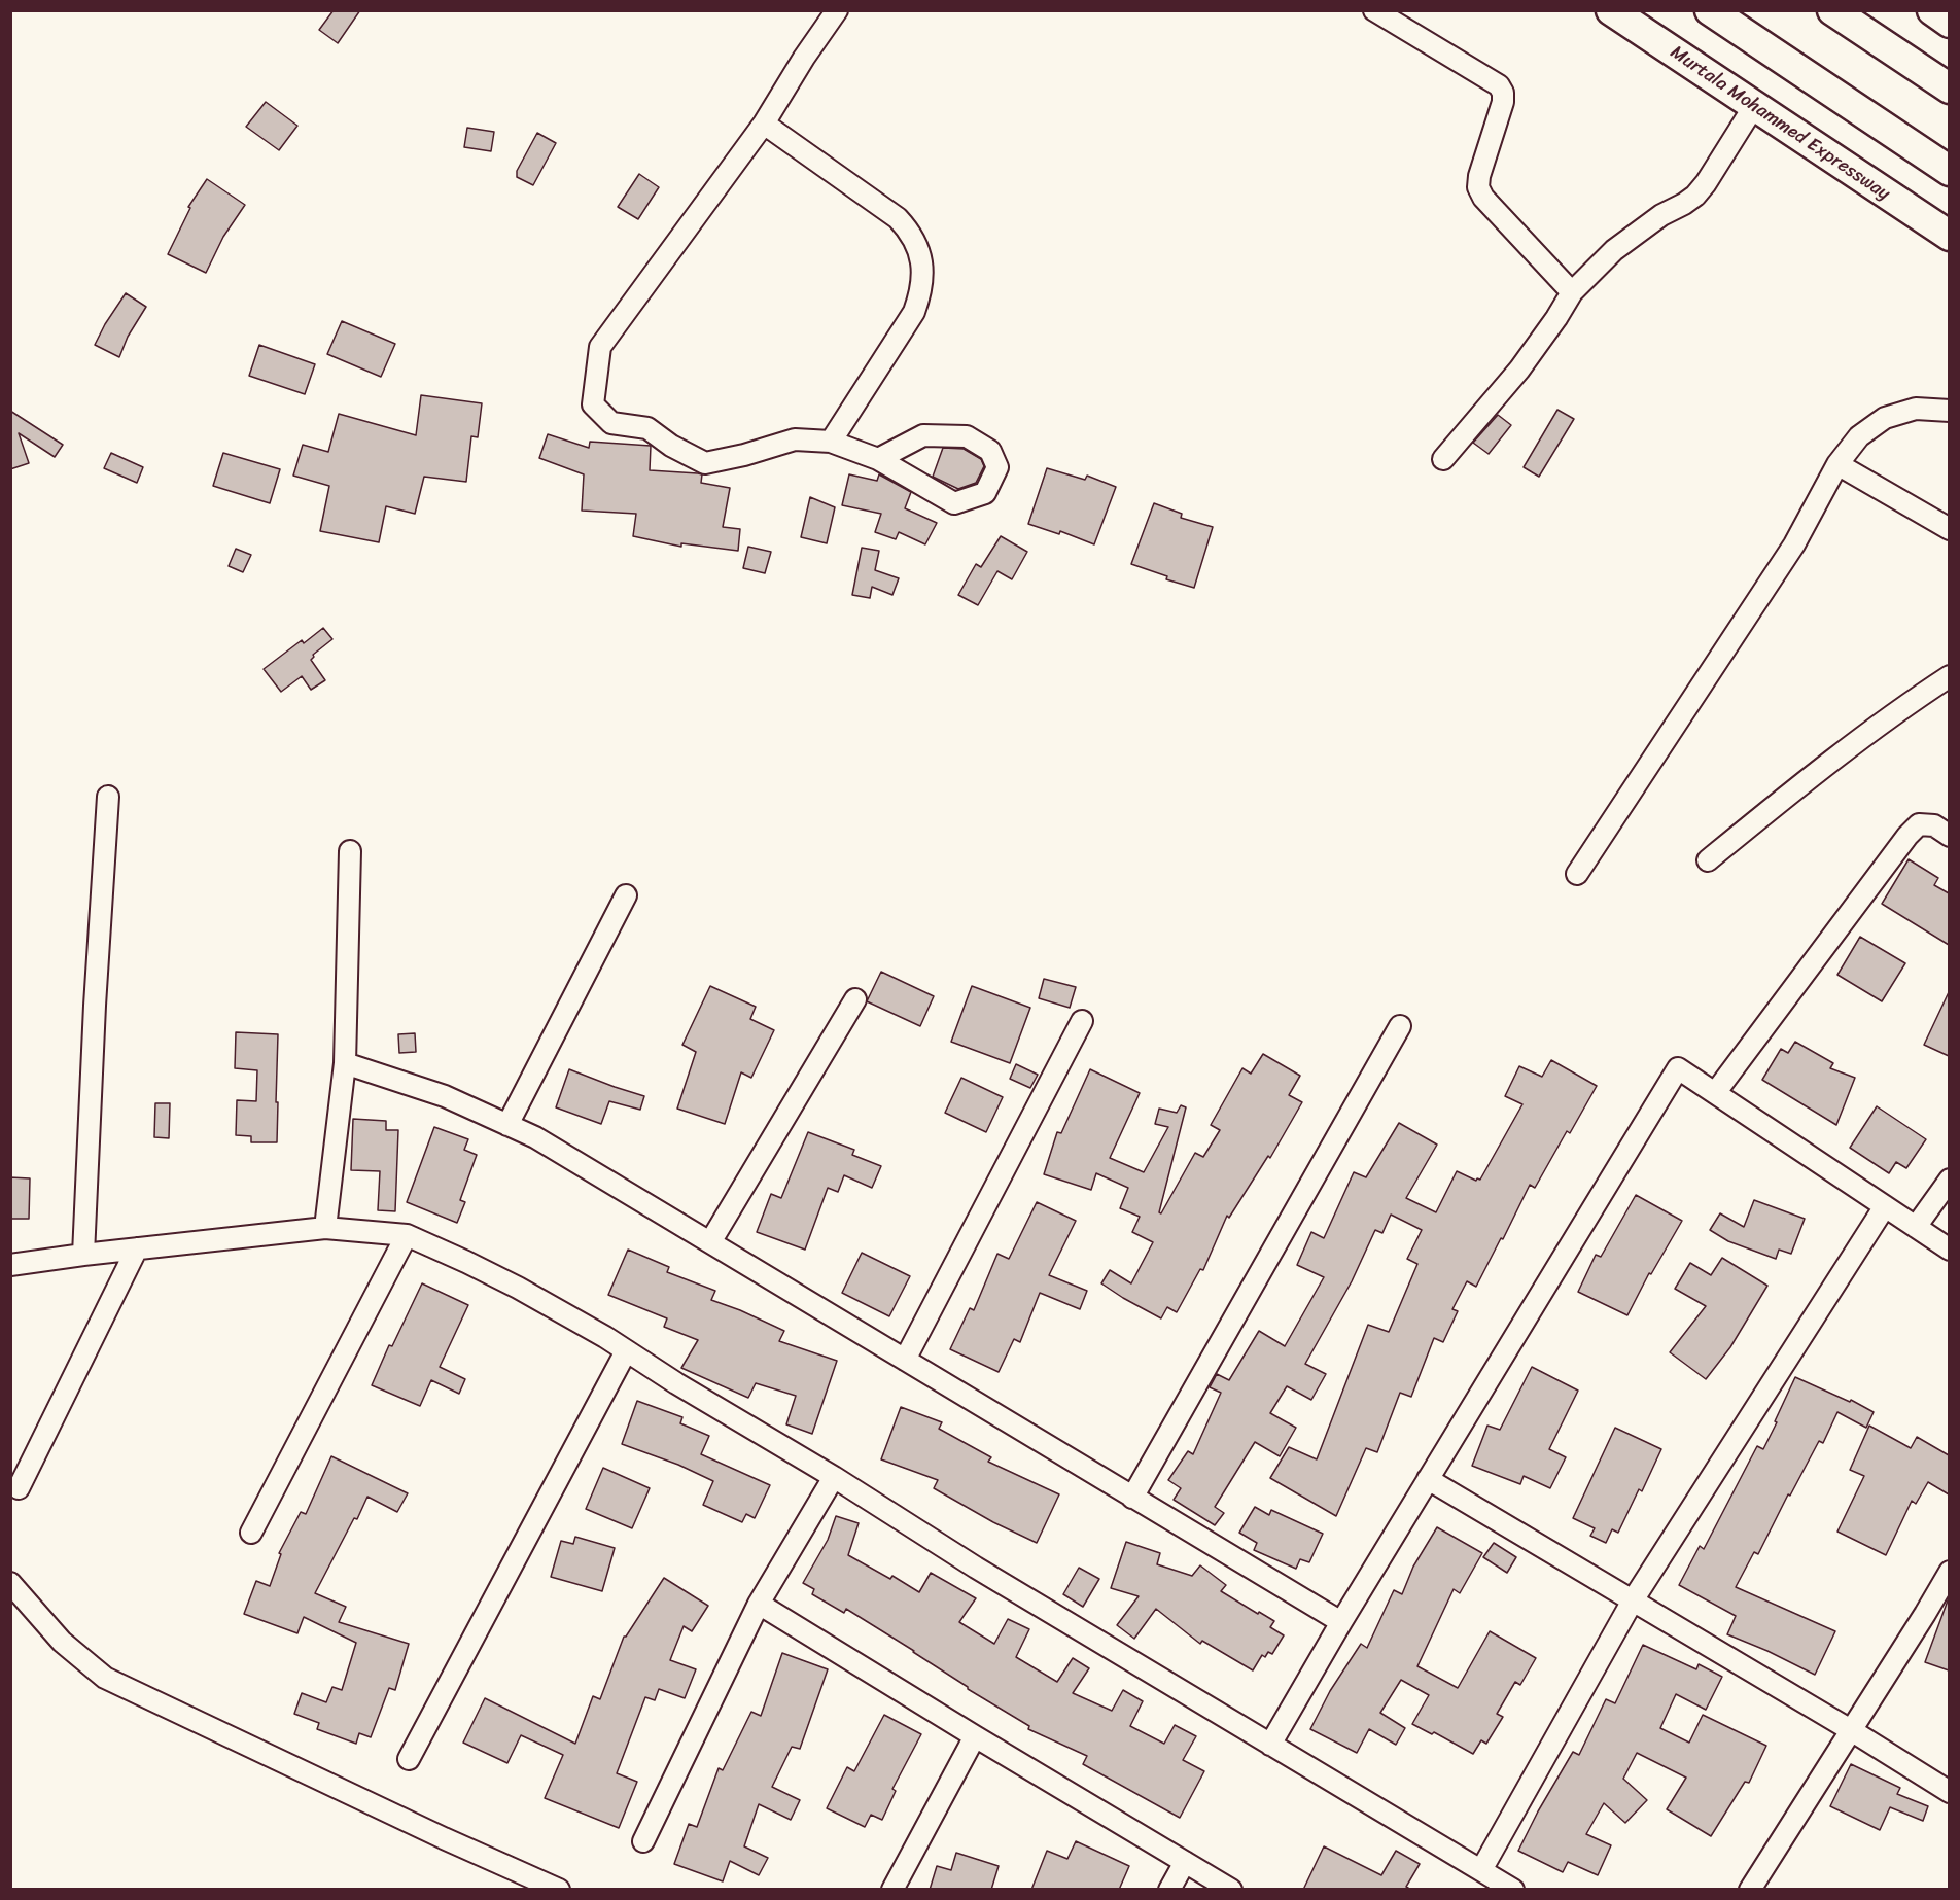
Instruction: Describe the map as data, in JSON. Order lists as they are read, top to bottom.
{
  "streets": {
    "highway": ["Murtala Mohammed Expressway"]
  }
}
